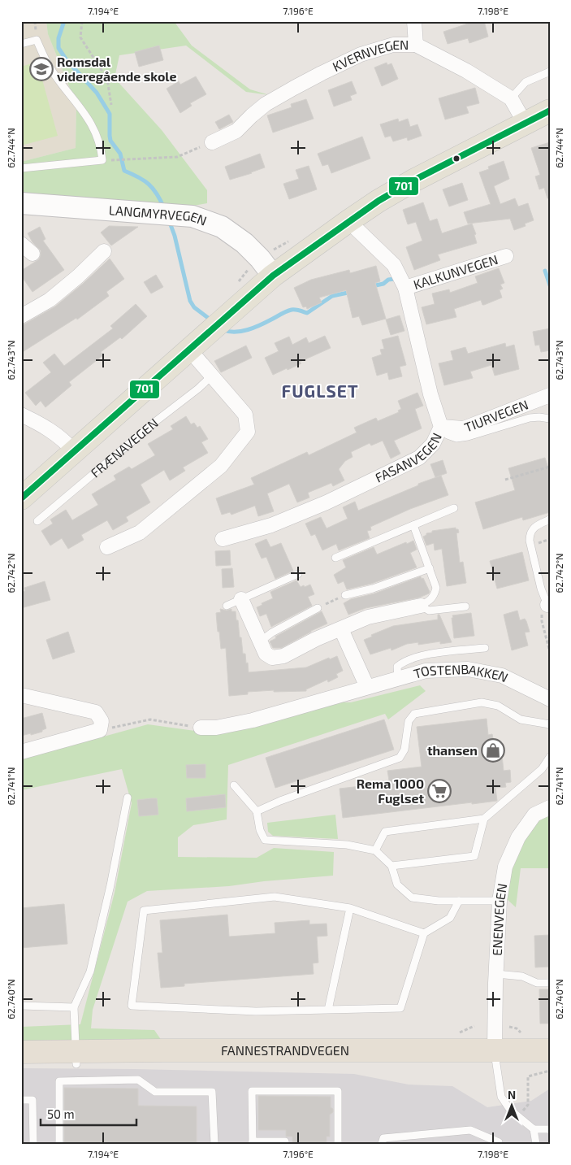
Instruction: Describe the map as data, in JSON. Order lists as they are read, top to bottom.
{
  "streets": {
    "highway": ["FANNESTRANDVEGEN"],
    "main road": ["LANGMYRVEGEN"],
    "street": [
      "KVERNVEGEN",
      "KALKUNVEGEN",
      "TIURVEGEN",
      "FASANVEGEN",
      "TOSTENBAKKEN",
      "ENENVEGEN"
    ],
    "lane": ["FRÆNAVEGEN"]
  },
  "crossings": [
    ["KALKUNVEGEN", "FASANVEGEN"],
    ["TIURVEGEN", "FASANVEGEN"],
    ["ENENVEGEN", "FANNESTRANDVEGEN"]
  ],
  "districts": ["FUGLSET"],
  "places": {
    "school or university": ["Romsdal videregående skole"],
    "shop": ["thansen"],
    "supermarket": ["Rema 1000 Fuglset"]
  },
  "lines": ["transit line 701"],
  "scale_bar": "50 m",
  "north": "top",
  "coordinates": [
    "7.194°E",
    "7.196°E",
    "7.198°E",
    "62.744°N",
    "62.743°N",
    "62.742°N",
    "62.741°N",
    "62.740°N"
  ]
}
